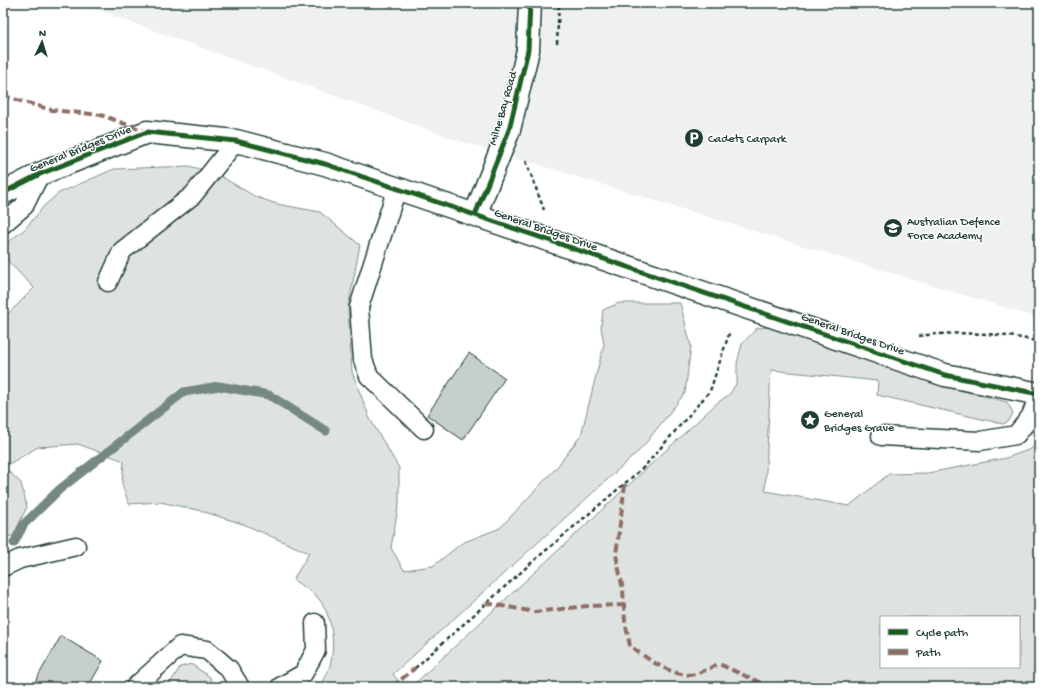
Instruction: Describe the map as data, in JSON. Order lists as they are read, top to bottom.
{
  "streets": {
    "street": ["Milne Bay Road", "General Bridges Drive"]
  },
  "crossings": [
    ["Milne Bay Road", "General Bridges Drive"]
  ],
  "places": {
    "parking": ["Cadets Carpark"],
    "school or university": ["Australian Defence Force Academy"],
    "place": ["General Bridges Grave"]
  },
  "legend": ["Cycle path", "Path"],
  "north": "top"
}
